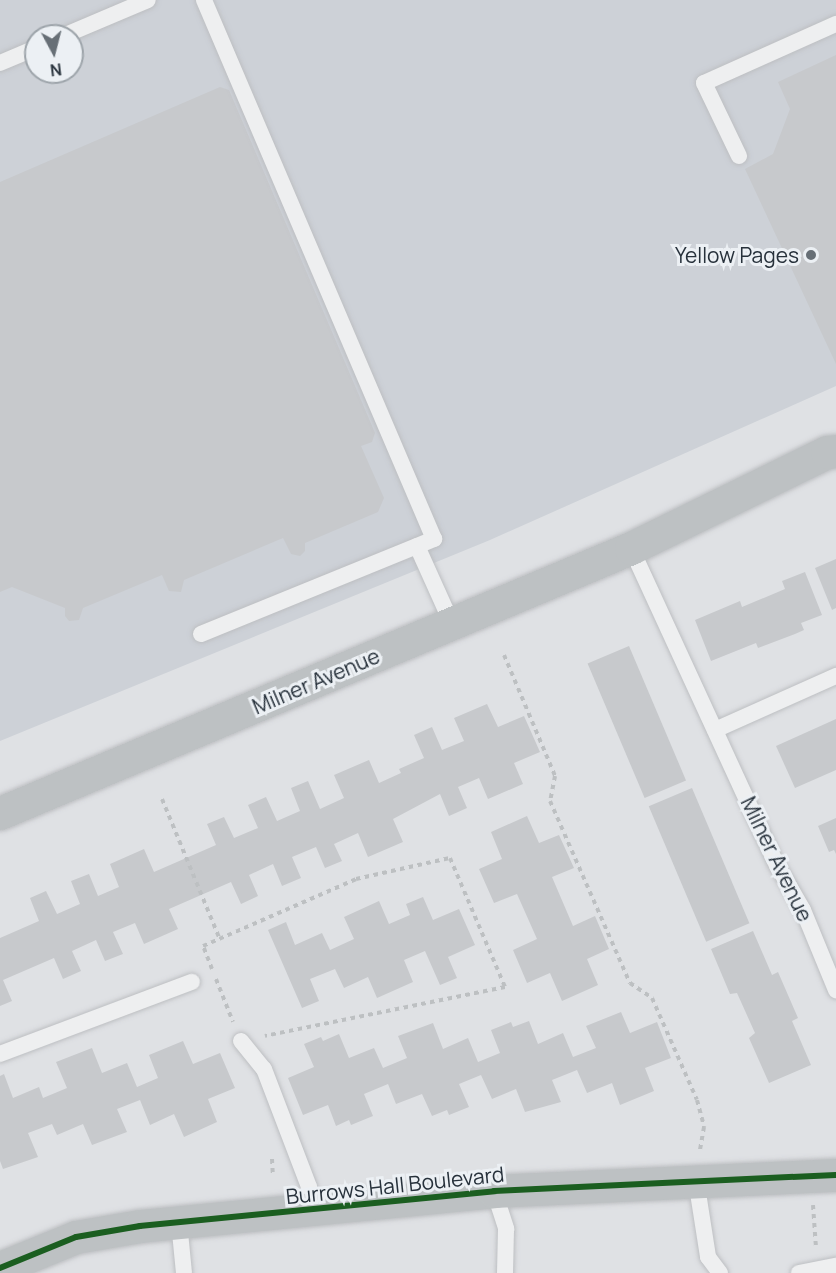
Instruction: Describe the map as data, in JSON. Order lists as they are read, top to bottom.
{
  "streets": {
    "main road": ["Milner Avenue", "Burrows Hall Boulevard"]
  },
  "places": ["Yellow Pages"],
  "north": "bottom"
}
